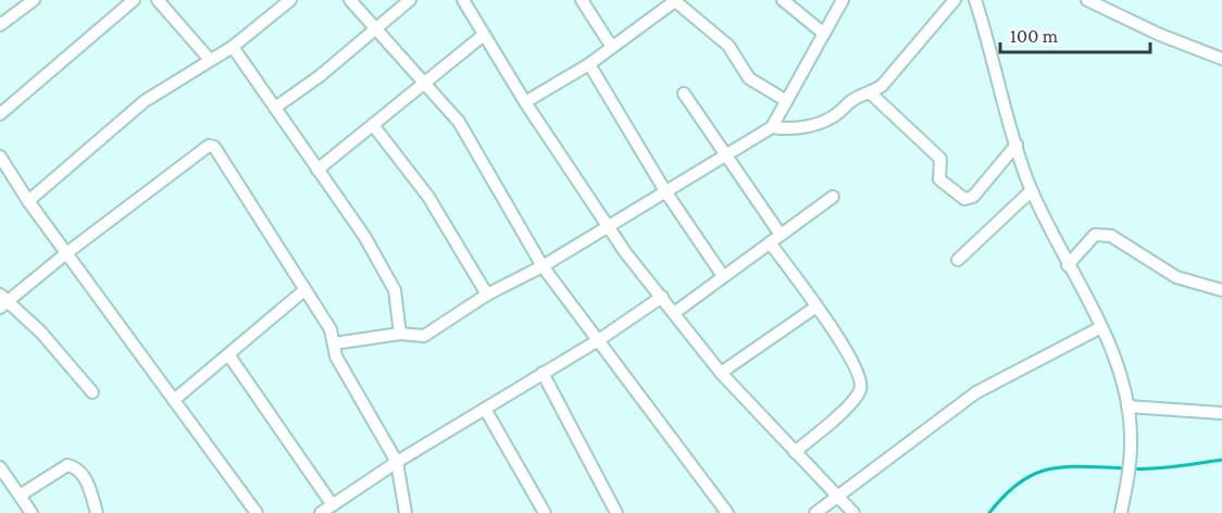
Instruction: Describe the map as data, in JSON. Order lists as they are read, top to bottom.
{
  "scale_bar": "100 m"
}
